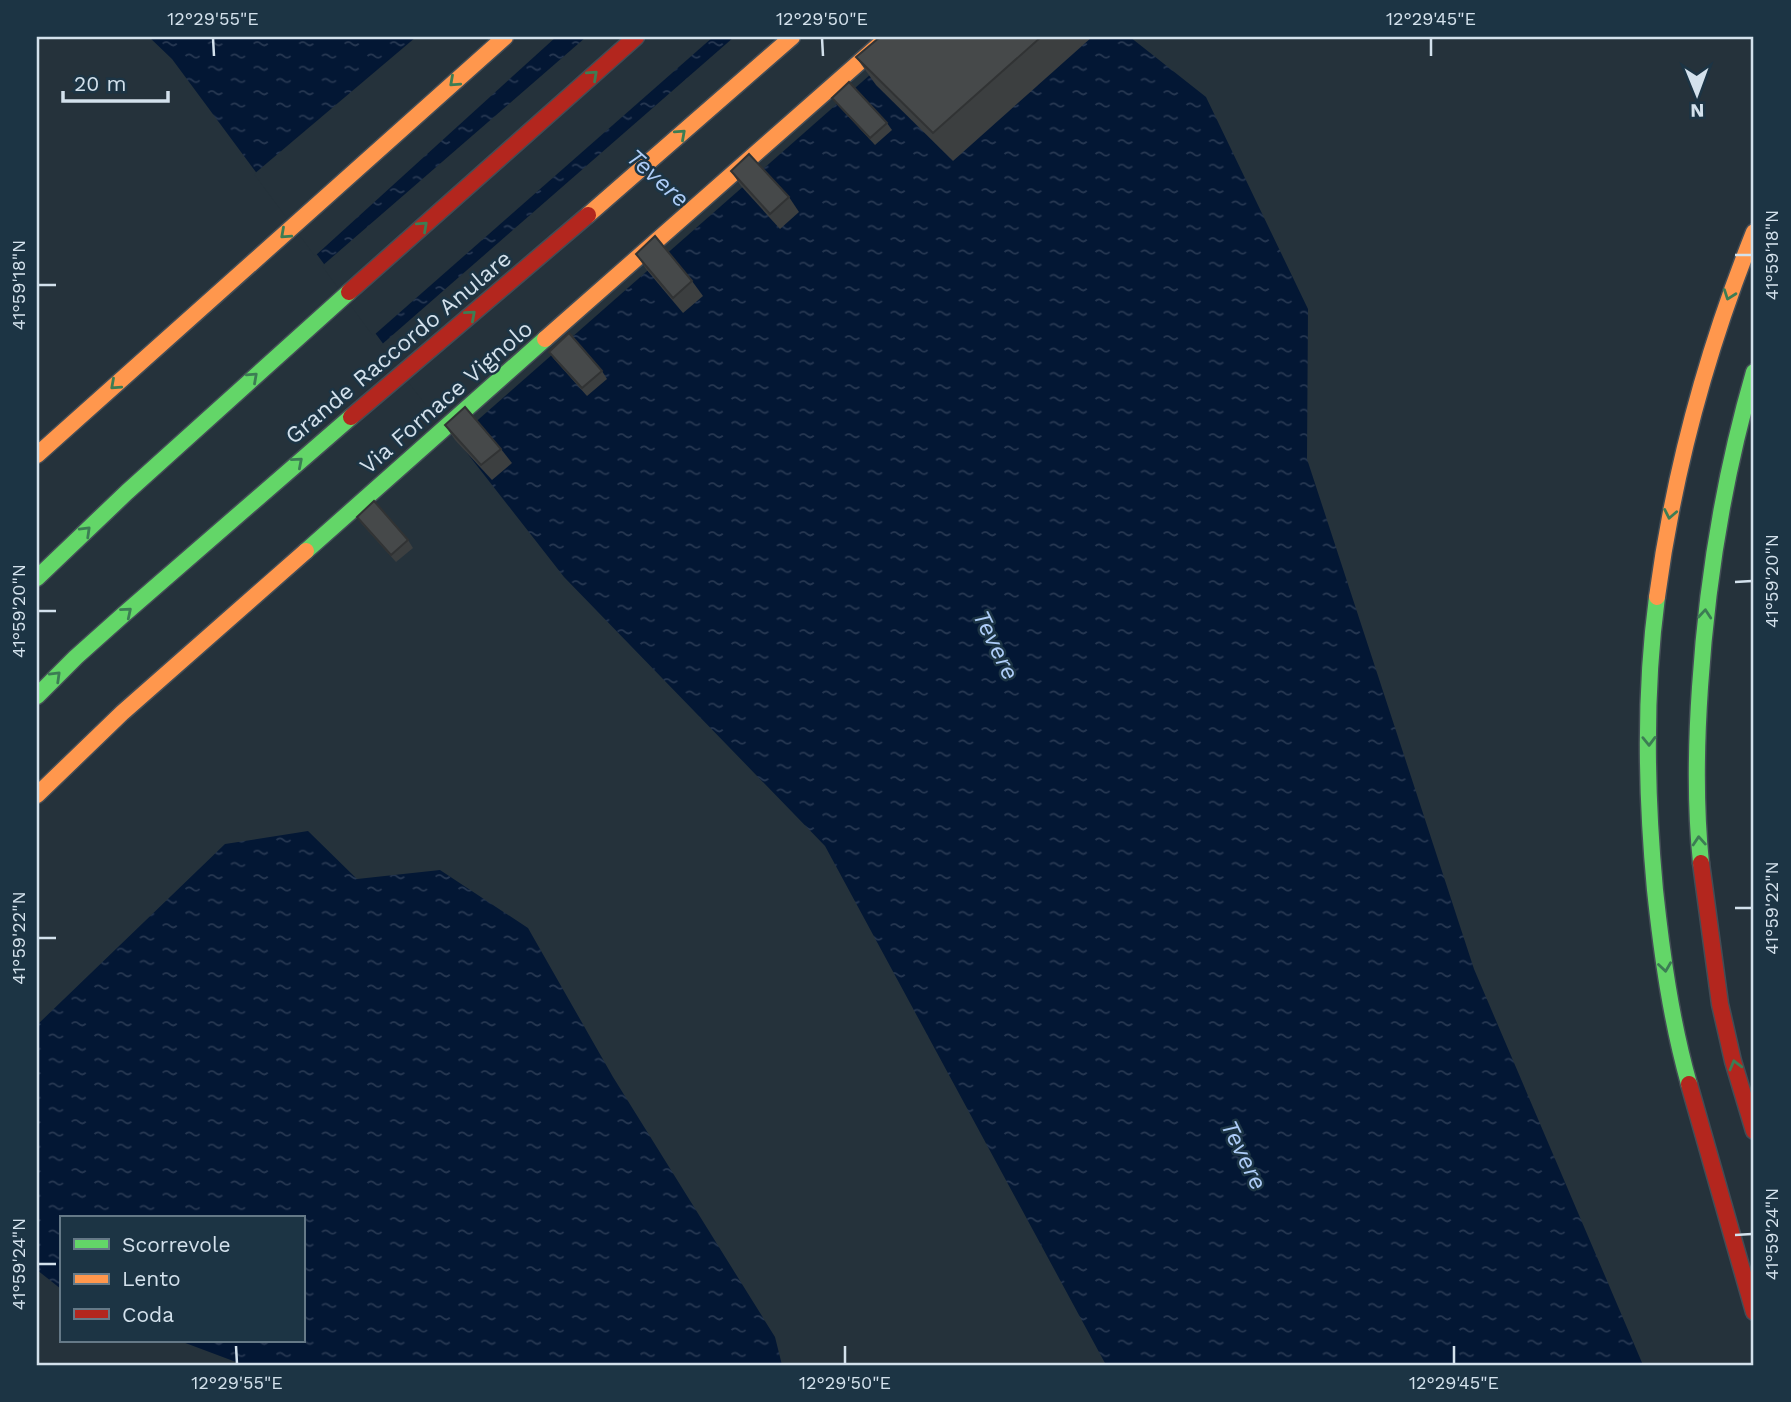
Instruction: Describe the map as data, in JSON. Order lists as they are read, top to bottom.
{
  "streets": {
    "main road": ["Grande Raccordo Anulare", "Via Fornace Vignolo"]
  },
  "water": ["Tevere"],
  "legend": ["Scorrevole", "Lento", "Coda"],
  "scale_bar": "20 m",
  "north": "bottom",
  "coordinates": [
    "12°29'55\"E",
    "12°29'50\"E",
    "12°29'45\"E",
    "41°59'18\"N",
    "41°59'20\"N",
    "41°59'22\"N",
    "41°59'24\"N"
  ]
}
